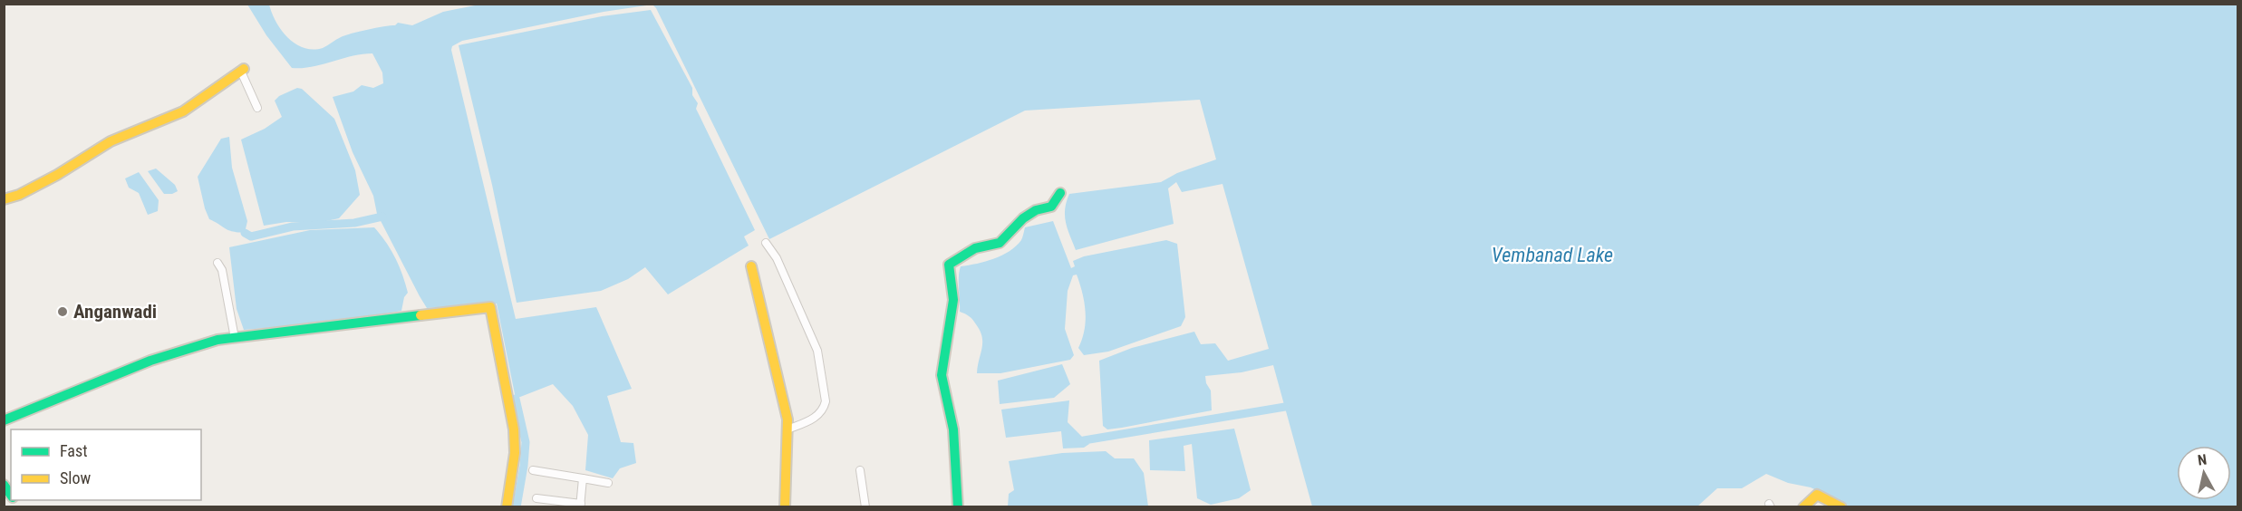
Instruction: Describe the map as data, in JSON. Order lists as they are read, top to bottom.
{
  "water": ["Vembanad Lake"],
  "places": ["Anganwadi"],
  "legend": ["Fast", "Slow"],
  "north": "top"
}
